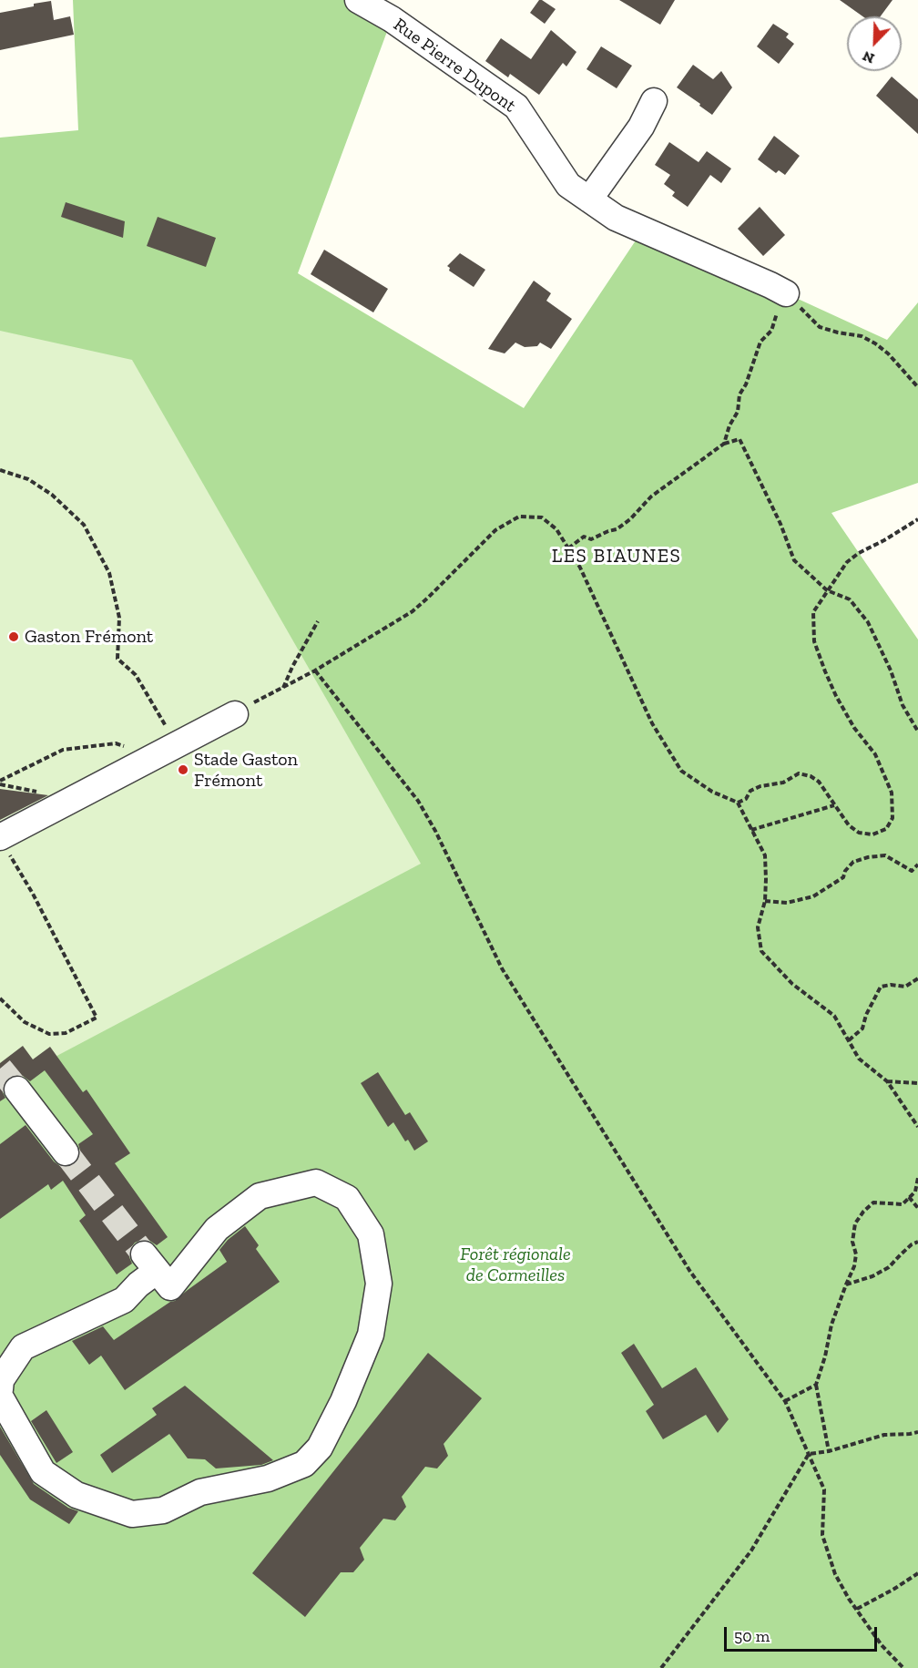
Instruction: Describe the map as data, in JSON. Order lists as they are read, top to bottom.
{
  "streets": {
    "street": ["Rue Pierre Dupont"]
  },
  "districts": ["LES BIAUNES"],
  "parks": ["Forêt régionale de Cormeilles"],
  "places": ["Gaston Frémont", "Stade Gaston Frémont"],
  "scale_bar": "50 m",
  "north": "bottom left"
}
